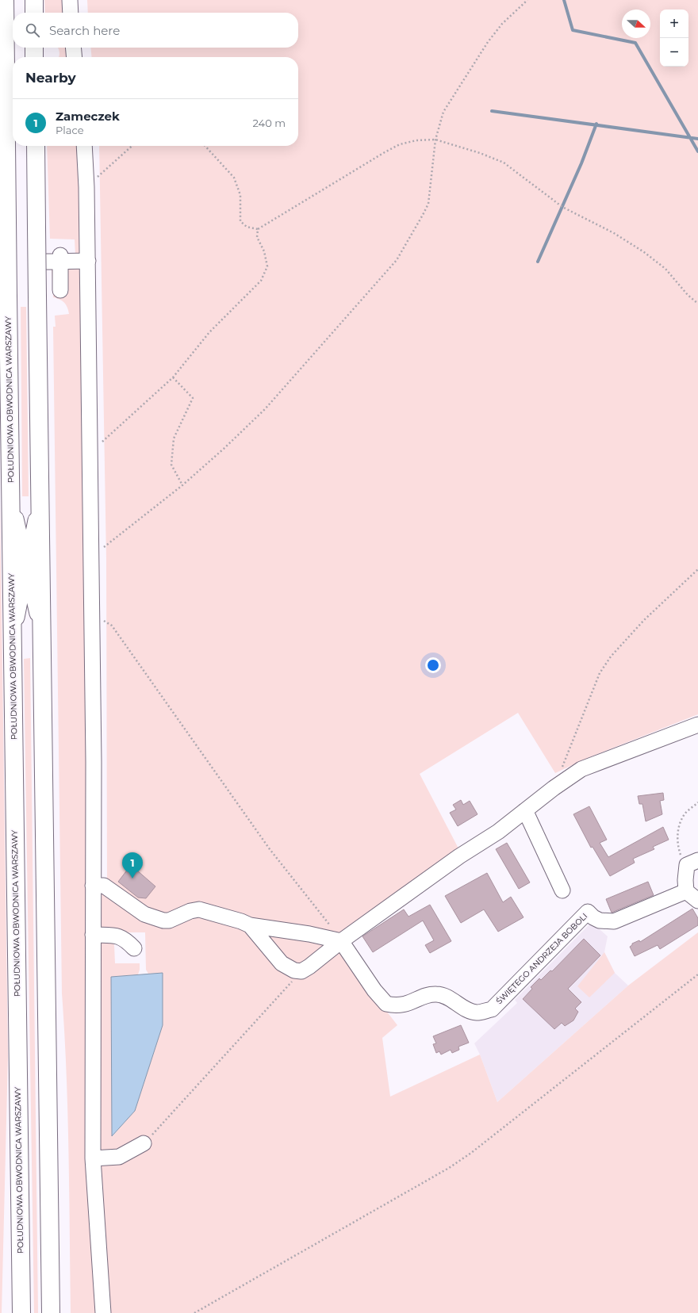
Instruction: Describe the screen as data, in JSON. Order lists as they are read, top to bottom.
{
  "streets": {
    "highway": ["POŁUDNIOWA OBWODNICA WARSZAWY"],
    "street": ["ŚWIĘTEGO ANDRZEJA BOBOLI"]
  },
  "north": "right",
  "page": {
    "map_buttons": ["+", "−"],
    "search": "Search here",
    "heading": "Nearby",
    "list": [
      {
        "mark": "1",
        "name": "Zameczek",
        "note": "Place",
        "value": "240 m"
      }
    ],
    "pins": "1"
  }
}
